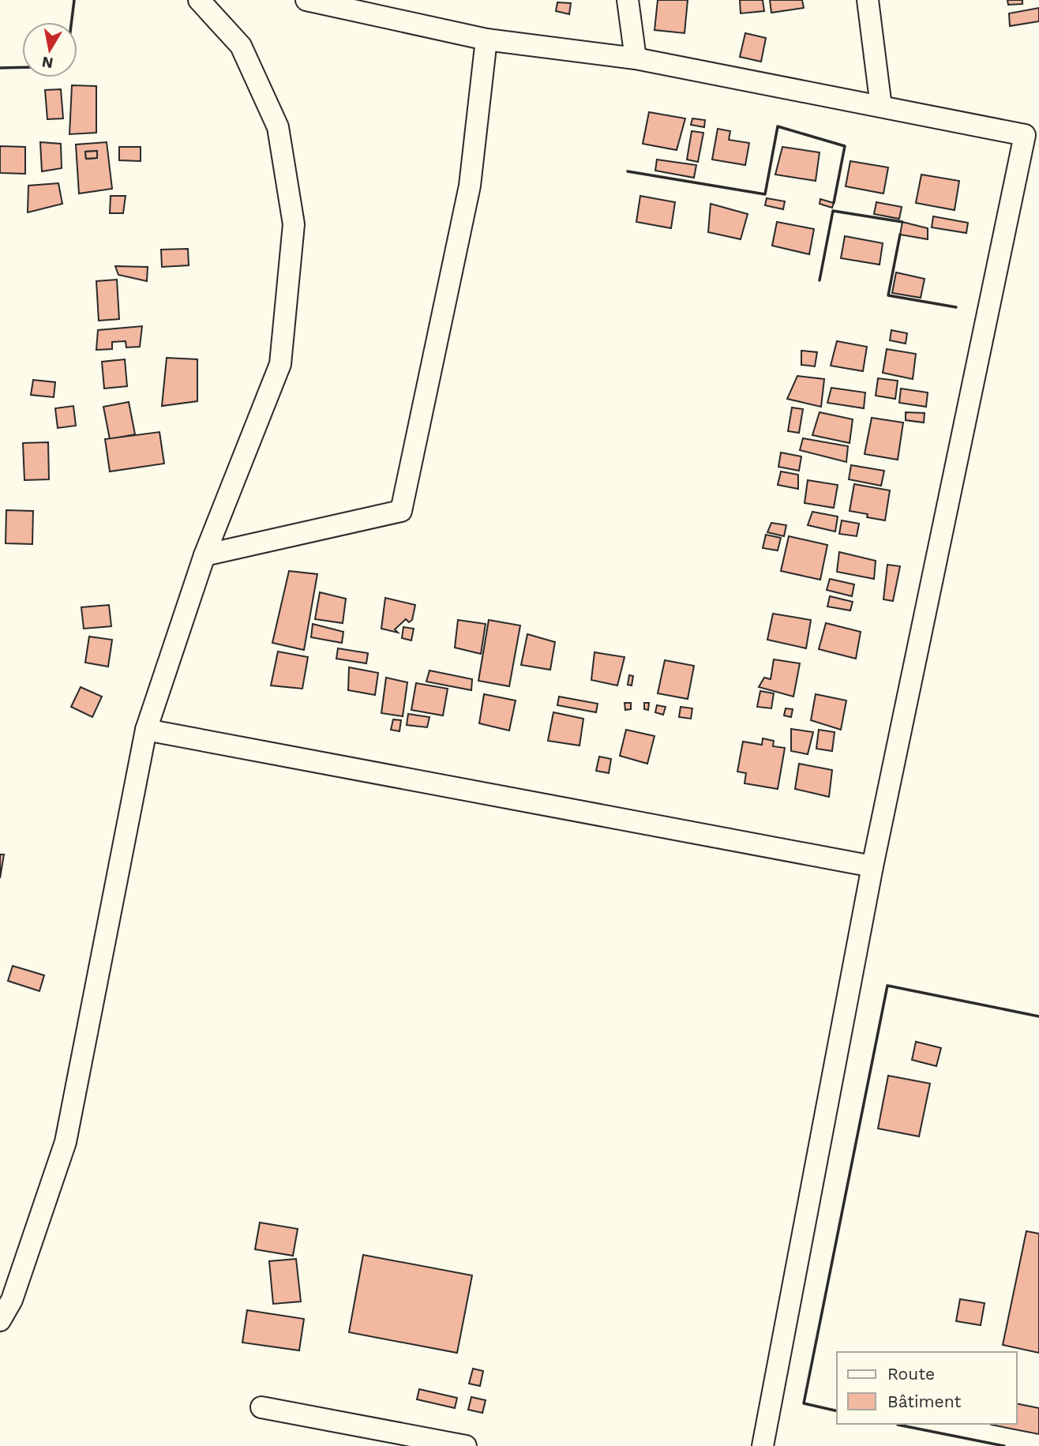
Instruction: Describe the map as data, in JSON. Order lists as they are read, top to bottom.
{
  "legend": ["Route", "Bâtiment"],
  "north": "bottom"
}
